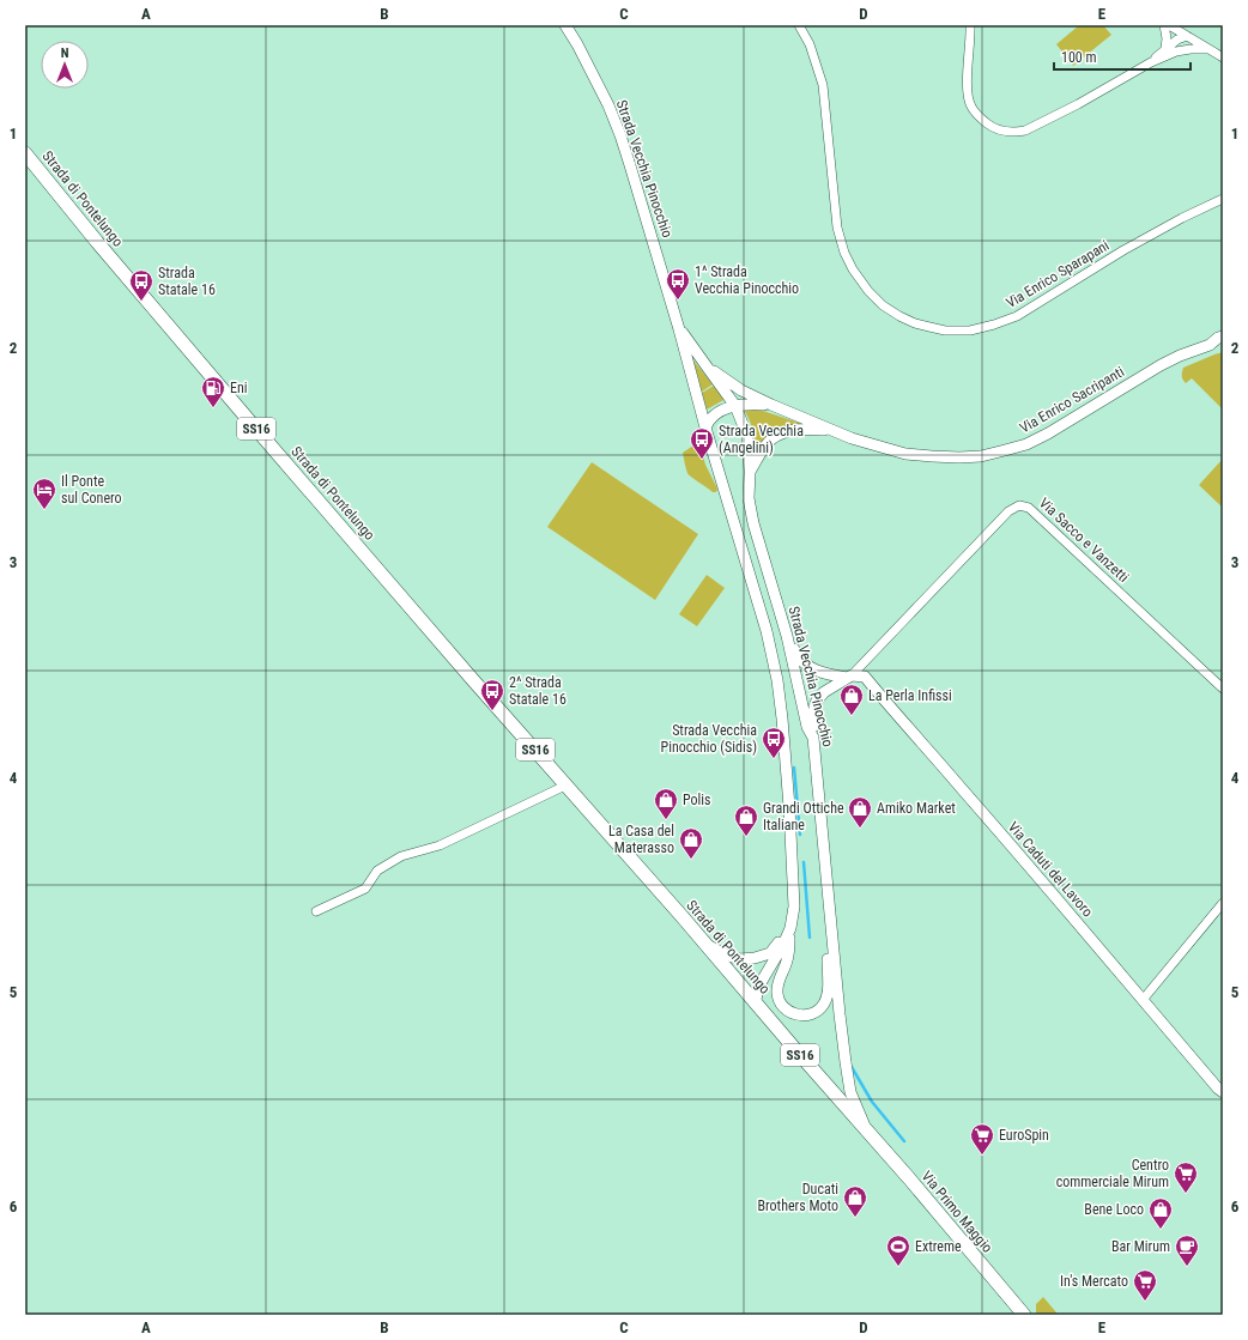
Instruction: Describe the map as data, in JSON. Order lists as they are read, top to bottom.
{
  "streets": {
    "main road": ["Strada di Pontelungo", "SS16", "Via Primo Maggio"],
    "street": [
      "Strada Vecchia Pinocchio",
      "Via Enrico Sparapani",
      "Via Enrico Sacripanti",
      "Via Sacco e Vanzetti",
      "Via Caduti del Lavoro"
    ]
  },
  "crossings": [
    ["Strada Vecchia Pinocchio", "Strada di Pontelungo"],
    ["Strada Vecchia Pinocchio", "Via Enrico Sacripanti"],
    ["Strada Vecchia Pinocchio", "Via Sacco e Vanzetti"],
    ["Strada Vecchia Pinocchio", "Via Primo Maggio"],
    ["Strada di Pontelungo", "Via Primo Maggio"],
    ["Via Sacco e Vanzetti", "Via Caduti del Lavoro"]
  ],
  "places": {
    "bus stop": [
      "1^ Strada Vecchia Pinocchio",
      "Strada Statale 16",
      "Strada Vecchia (Angelini)",
      "2^ Strada Statale 16",
      "Strada Vecchia Pinocchio (Sidis)"
    ],
    "fuel station": ["Eni"],
    "hotel": ["Il Ponte sul Conero"],
    "shop": [
      "La Perla Infissi",
      "Polis",
      "Amiko Market",
      "Grandi Ottiche Italiane",
      "La Casa del Materasso",
      "Ducati Brothers Moto",
      "Bene Loco"
    ],
    "supermarket": ["EuroSpin", "Centro commerciale Mirum", "In's Mercato"],
    "sports": ["Extreme"],
    "cafe": ["Bar Mirum"]
  },
  "scale_bar": "100 m",
  "north": "top",
  "grid": {
    "columns": [
      "A",
      "B",
      "C",
      "D",
      "E"
    ],
    "rows": [
      "1",
      "2",
      "3",
      "4",
      "5",
      "6"
    ]
  }
}
